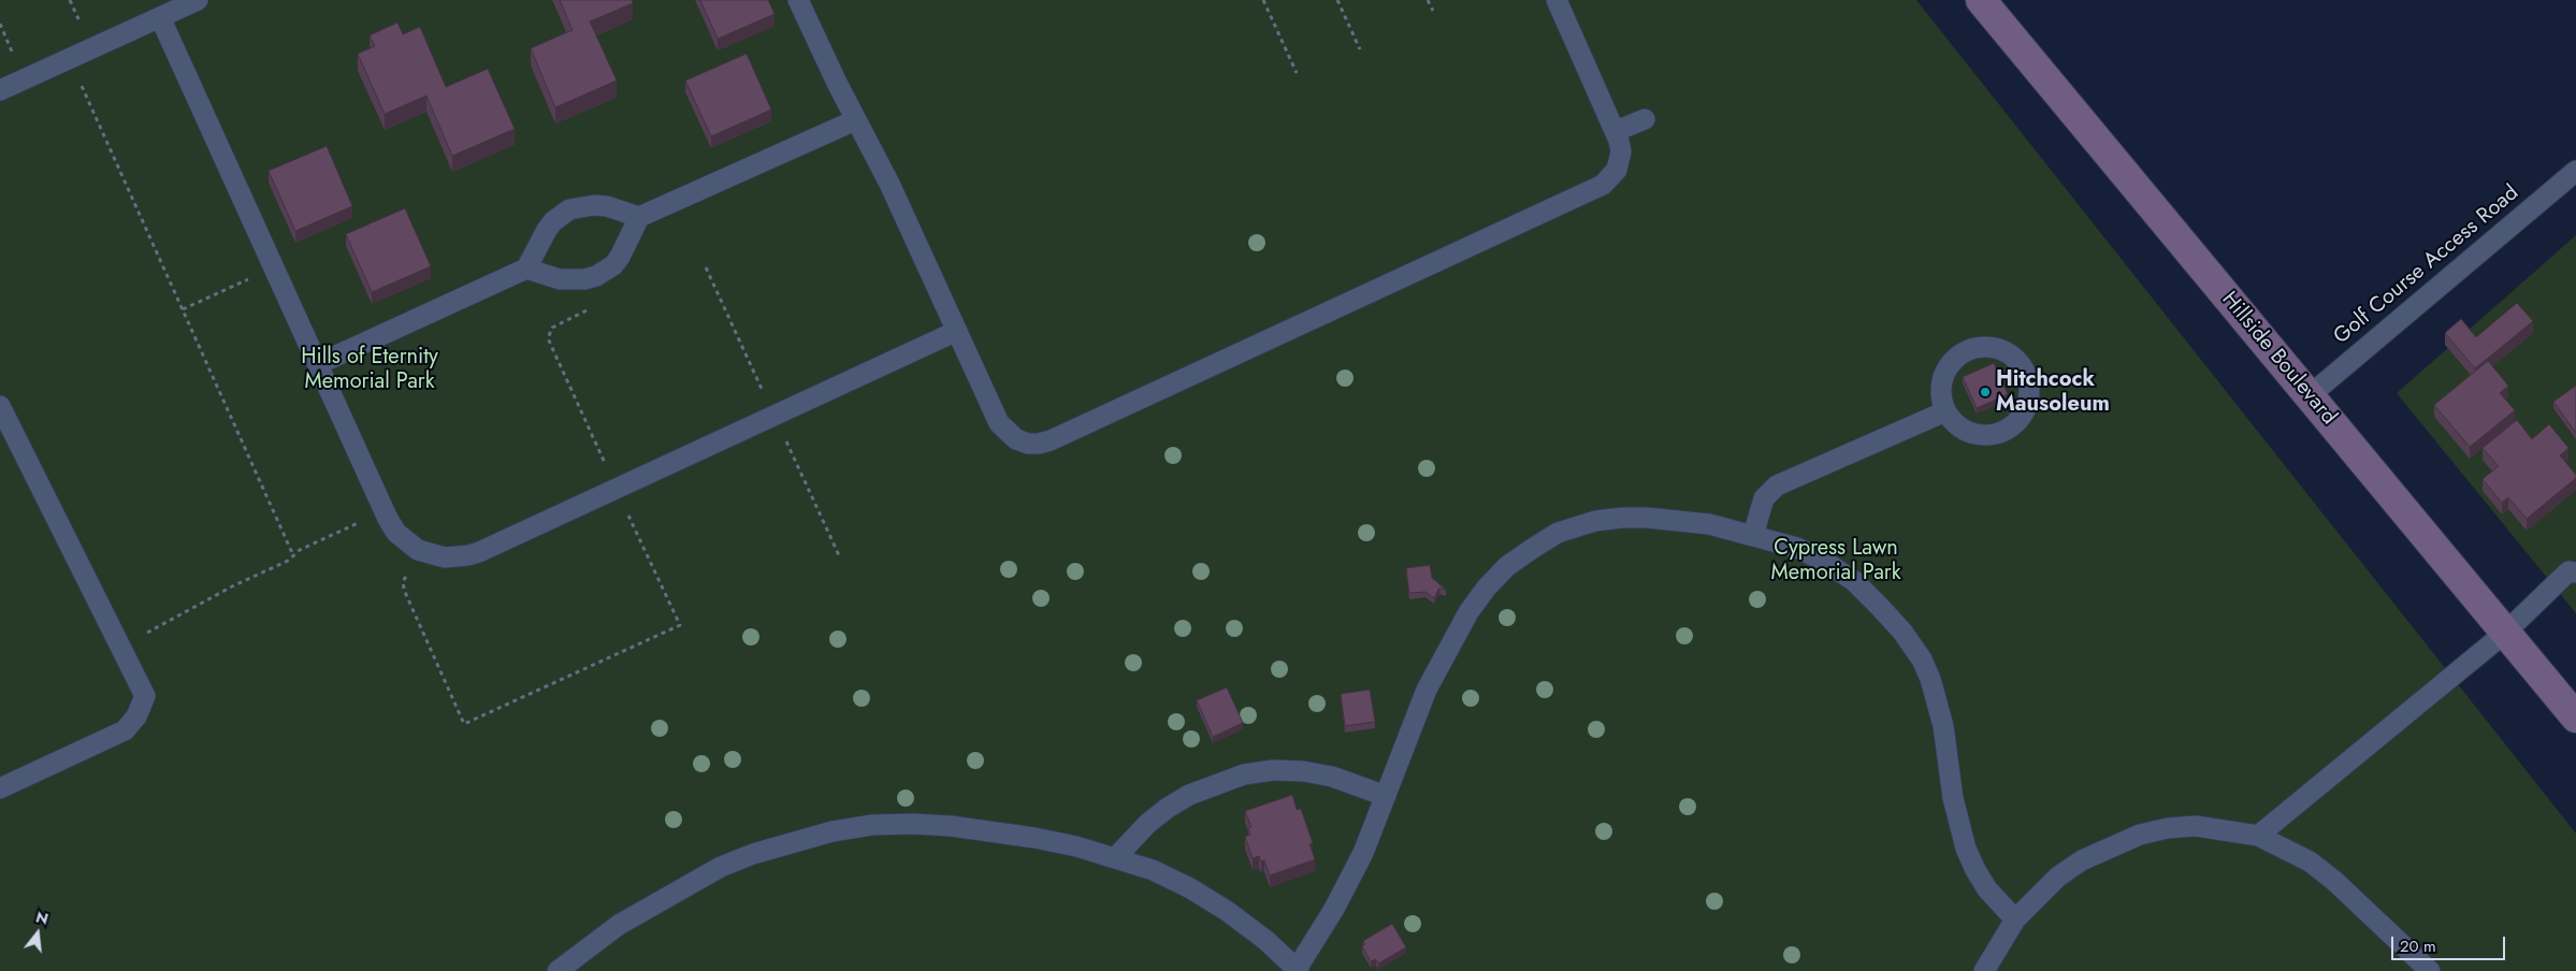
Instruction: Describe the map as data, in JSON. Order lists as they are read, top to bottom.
{
  "streets": {
    "main road": ["Hillside Boulevard"],
    "lane": ["Golf Course Access Road"]
  },
  "crossings": [
    ["Golf Course Access Road", "Hillside Boulevard"]
  ],
  "parks": ["Hills of Eternity Memorial Park", "Cypress Lawn Memorial Park"],
  "places": ["Hitchcock Mausoleum"],
  "scale_bar": "20 m",
  "north": "top"
}
